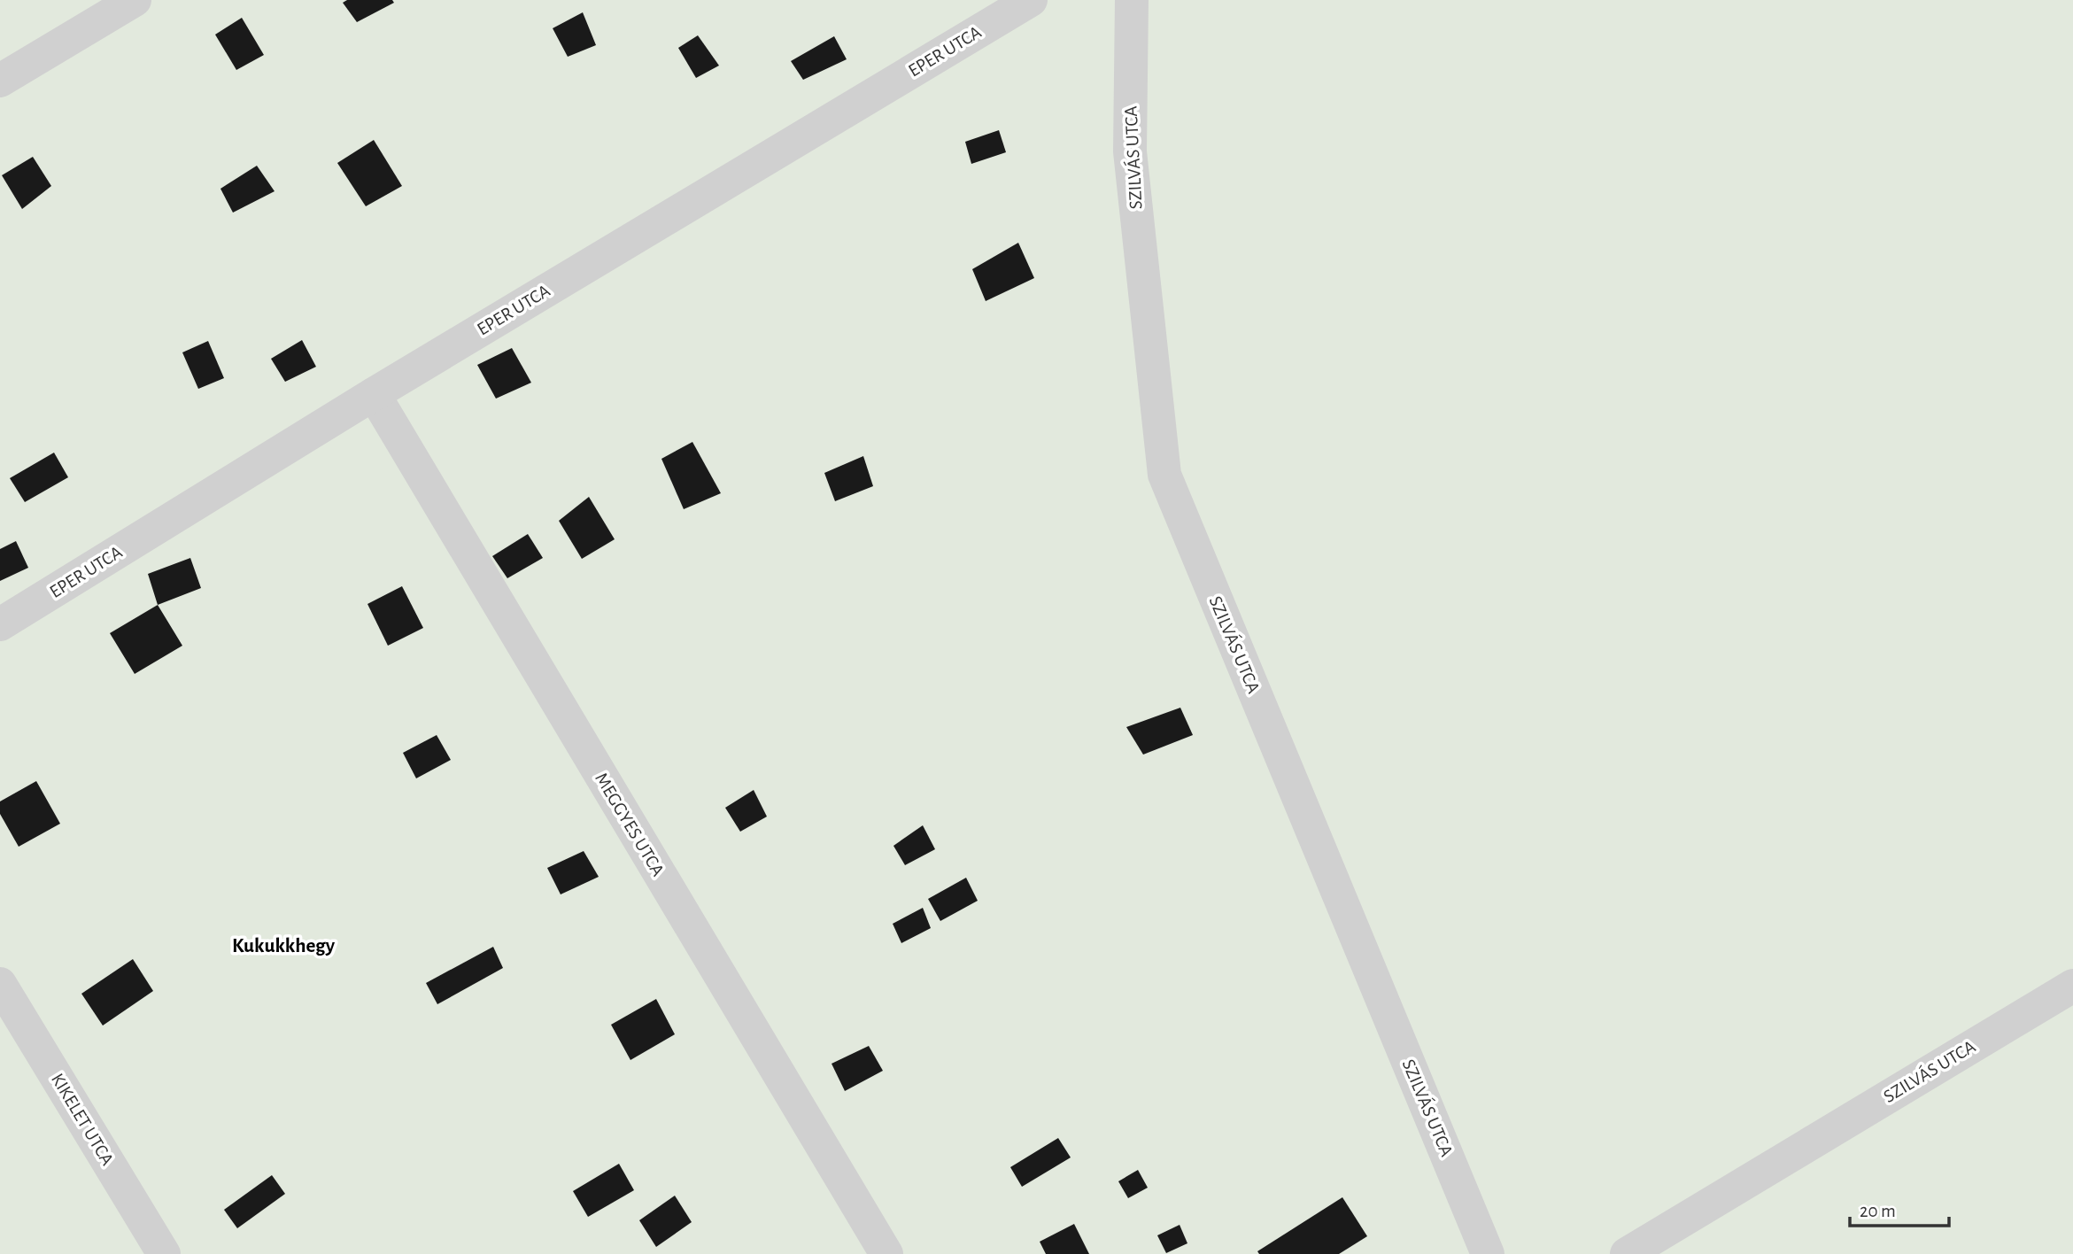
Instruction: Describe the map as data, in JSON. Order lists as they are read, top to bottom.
{
  "streets": {
    "street": [
      "EPER UTCA",
      "SZILVÁS UTCA",
      "MEGGYES UTCA",
      "KIKELET UTCA"
    ]
  },
  "crossings": [
    ["EPER UTCA", "MEGGYES UTCA"]
  ],
  "districts": ["Kukukkhegy"],
  "scale_bar": "20 m"
}
